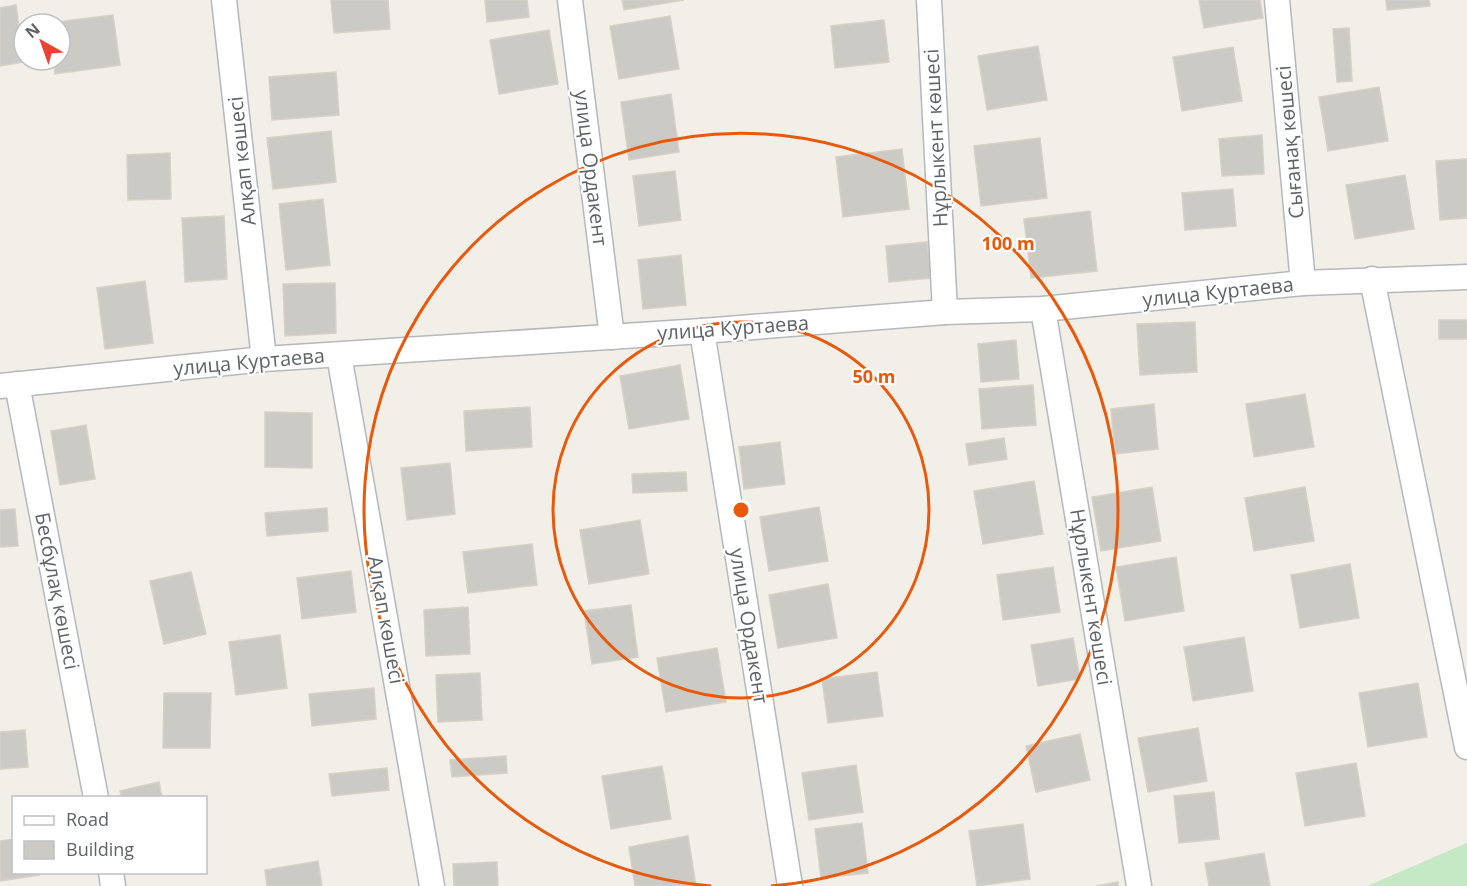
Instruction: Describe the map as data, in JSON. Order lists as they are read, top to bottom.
{
  "streets": {
    "street": [
      "Нұрлыкент көшесі",
      "Сығанақ көшесі",
      "Алқап көшесі",
      "улица Ордакент",
      "улица Куртаева",
      "Бесбұлақ көшесі"
    ]
  },
  "crossings": [
    ["Нұрлыкент көшесі", "улица Куртаева"],
    ["Сығанақ көшесі", "улица Куртаева"],
    ["Алқап көшесі", "улица Куртаева"],
    ["улица Ордакент", "улица Куртаева"],
    ["улица Куртаева", "Бесбұлақ көшесі"]
  ],
  "legend": ["Road", "Building"],
  "north": "top left",
  "rings": ["100 m", "50 m"]
}
